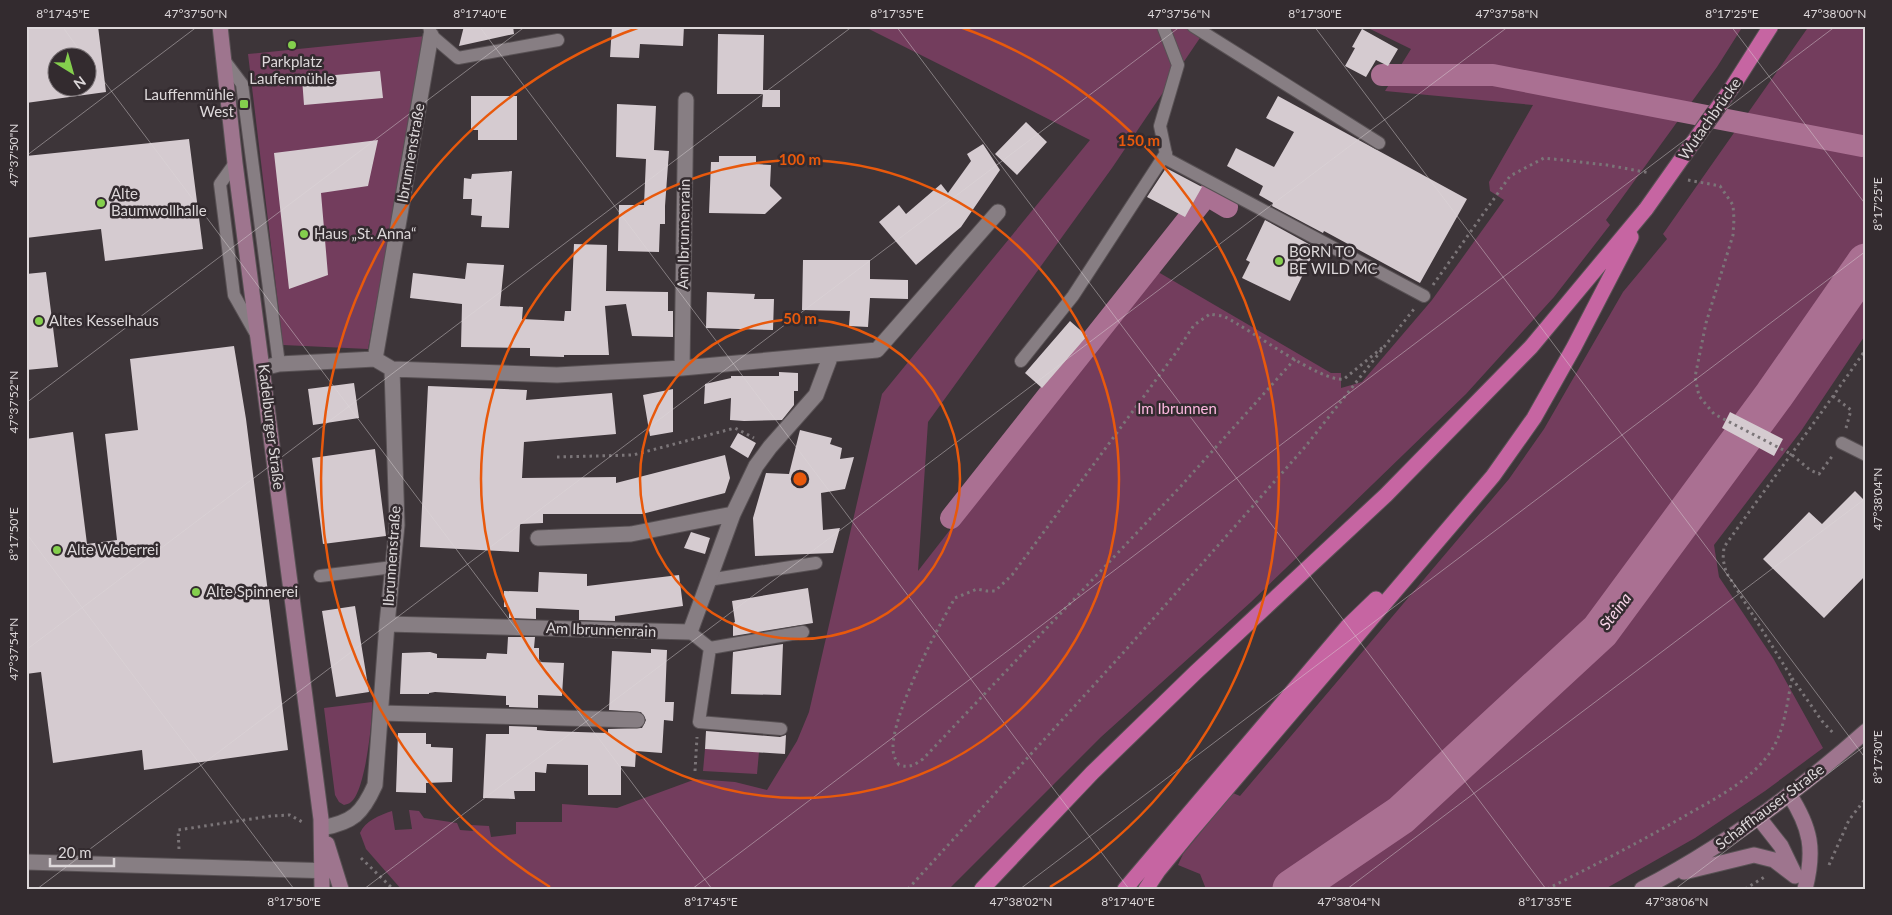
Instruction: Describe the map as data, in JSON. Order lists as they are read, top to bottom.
{
  "streets": {
    "highway": ["Wutachbrücke"],
    "main road": ["Kadelburger Straße", "Schaffhauser Straße"],
    "street": ["Ibrunnenstraße", "Am Ibrunnenrain"]
  },
  "crossings": [
    ["Ibrunnenstraße", "Am Ibrunnenrain"],
    ["Ibrunnenstraße", "Kadelburger Straße"]
  ],
  "water": ["Steina"],
  "parks": ["Im Ibrunnen"],
  "places": {
    "other": [
      "Parkplatz Laufenmühle",
      "Alte Baumwollhalle",
      "Haus „St. Anna“",
      "BORN TO BE WILD MC",
      "Altes Kesselhaus",
      "Alte Weberrei",
      "Alte Spinnerei"
    ],
    "transit": ["Lauffenmühle West"]
  },
  "scale_bar": "20 m",
  "north": "bottom right",
  "coordinates": [
    "8°17'45\"E",
    "47°37'50\"N",
    "8°17'40\"E",
    "8°17'35\"E",
    "47°37'56\"N",
    "8°17'30\"E",
    "47°37'58\"N",
    "8°17'25\"E",
    "47°38'00\"N",
    "47°37'52\"N",
    "47°38'04\"N",
    "8°17'50\"E",
    "47°37'54\"N",
    "47°38'02\"N",
    "47°38'06\"N"
  ],
  "rings": ["150 m", "100 m", "50 m"]
}
